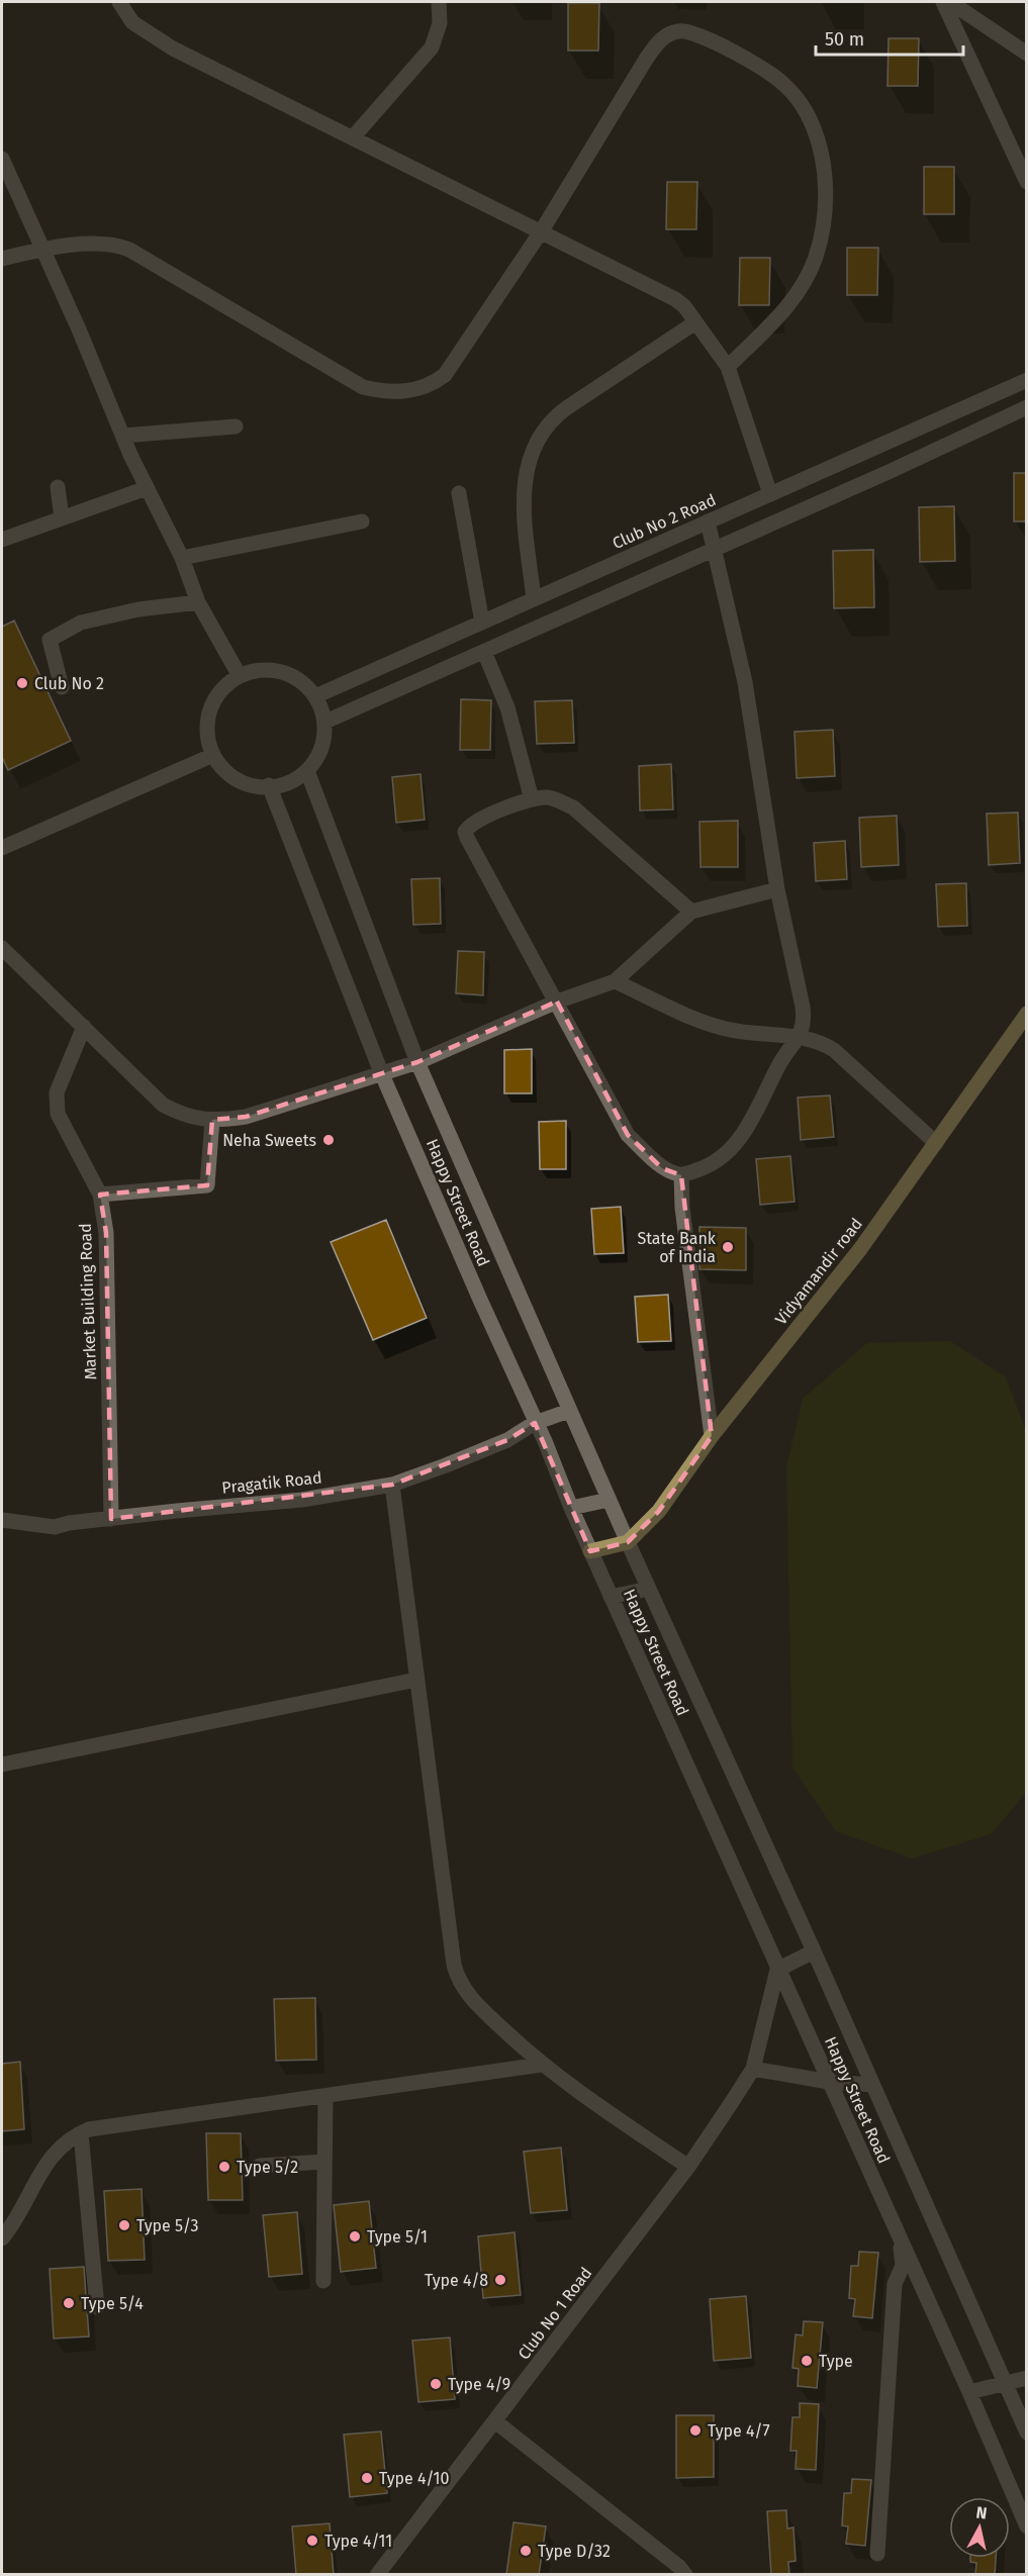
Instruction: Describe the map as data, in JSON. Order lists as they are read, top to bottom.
{
  "streets": {
    "main road": ["Vidyamandir road"],
    "street": [
      "Club No 2 Road",
      "Happy Street Road",
      "Market Building Road",
      "Pragatik Road",
      "Club No 1 Road"
    ]
  },
  "crossings": [
    ["Club No 2 Road", "Happy Street Road"],
    ["Happy Street Road", "Vidyamandir road"],
    ["Happy Street Road", "Pragatik Road"],
    ["Happy Street Road", "Club No 1 Road"],
    ["Market Building Road", "Pragatik Road"]
  ],
  "places": [
    "Club No 2",
    "Neha Sweets",
    "State Bank of India",
    "Type 5/2",
    "Type 5/3",
    "Type 5/1",
    "Type 4/8",
    "Type 5/4",
    "Type",
    "Type 4/9",
    "Type 4/7",
    "Type 4/10",
    "Type 4/11",
    "Type D/32"
  ],
  "scale_bar": "50 m",
  "north": "top"
}
